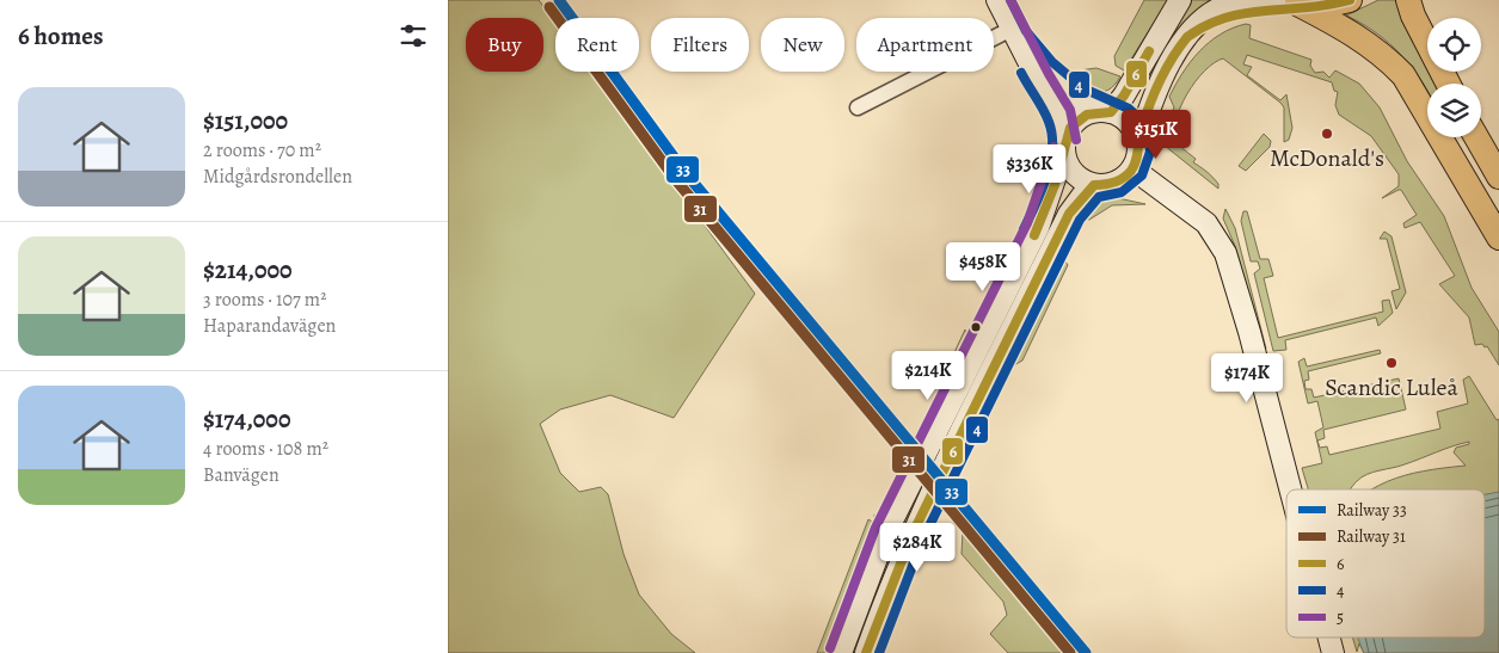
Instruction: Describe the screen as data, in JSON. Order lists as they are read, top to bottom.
{
  "places": ["McDonald's", "Scandic Luleå"],
  "lines": [
    "rail line 33",
    "transit line 6",
    "transit line 4",
    "transit line 5",
    "rail line 31"
  ],
  "legend": [
    "Railway 33",
    "Railway 31",
    "6",
    "4",
    "5"
  ],
  "page": {
    "heading": "6 homes",
    "chip": [
      "Buy",
      "Rent",
      "Filters",
      "New",
      "Apartment"
    ],
    "list": [
      {
        "name": "$151,000",
        "note": "2 rooms · 70 m² · Midgårdsrondellen"
      },
      {
        "name": "$214,000",
        "note": "3 rooms · 107 m² · Haparandavägen"
      },
      {
        "name": "$174,000",
        "note": "4 rooms · 108 m² · Banvägen"
      }
    ],
    "price": [
      "$151K",
      "$336K",
      "$458K",
      "$214K",
      "$174K",
      "$284K"
    ]
  }
}
